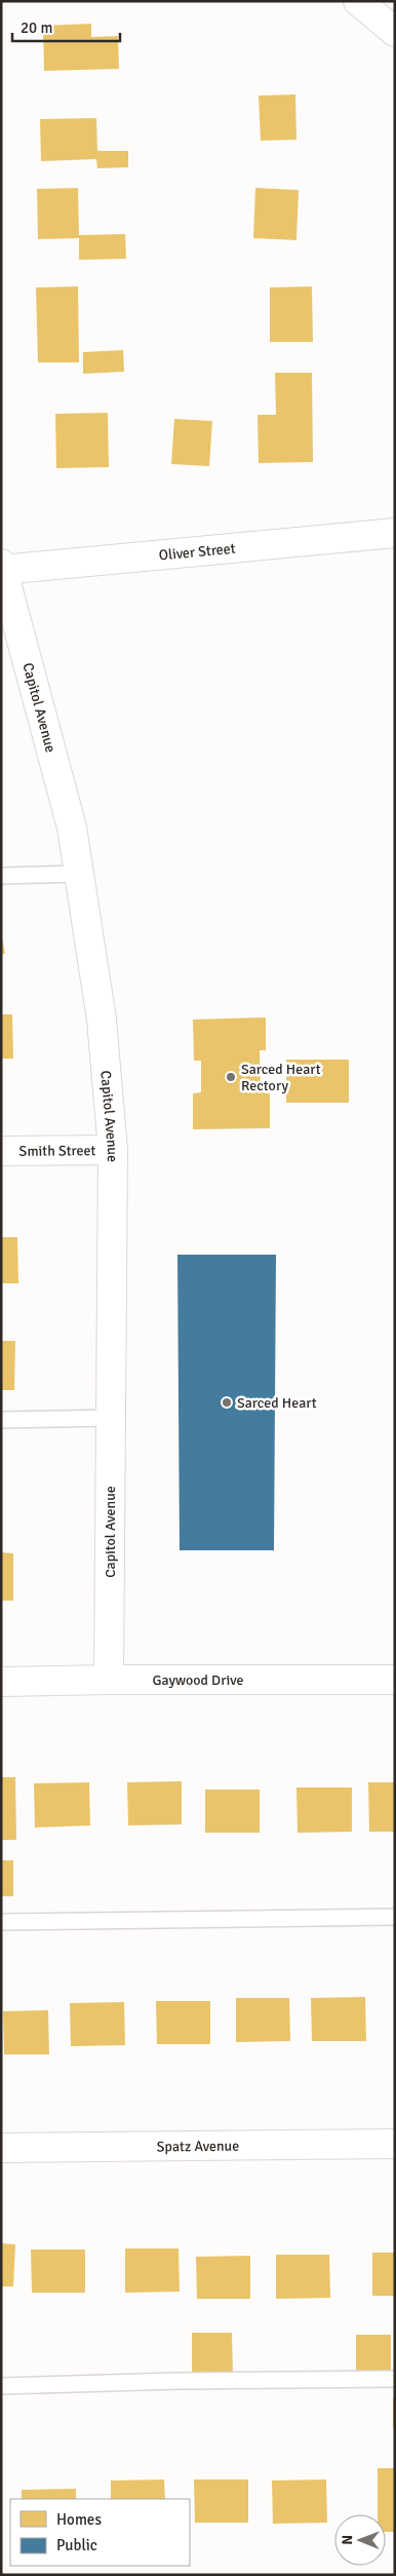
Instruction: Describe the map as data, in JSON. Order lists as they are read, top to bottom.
{
  "streets": {
    "street": [
      "Oliver Street",
      "Capitol Avenue",
      "Smith Street",
      "Gaywood Drive",
      "Spatz Avenue"
    ]
  },
  "crossings": [
    ["Oliver Street", "Capitol Avenue"],
    ["Capitol Avenue", "Smith Street"],
    ["Capitol Avenue", "Gaywood Drive"]
  ],
  "places": ["Sarced Heart Rectory", "Sarced Heart"],
  "legend": ["Homes", "Public"],
  "scale_bar": "20 m",
  "north": "left"
}
